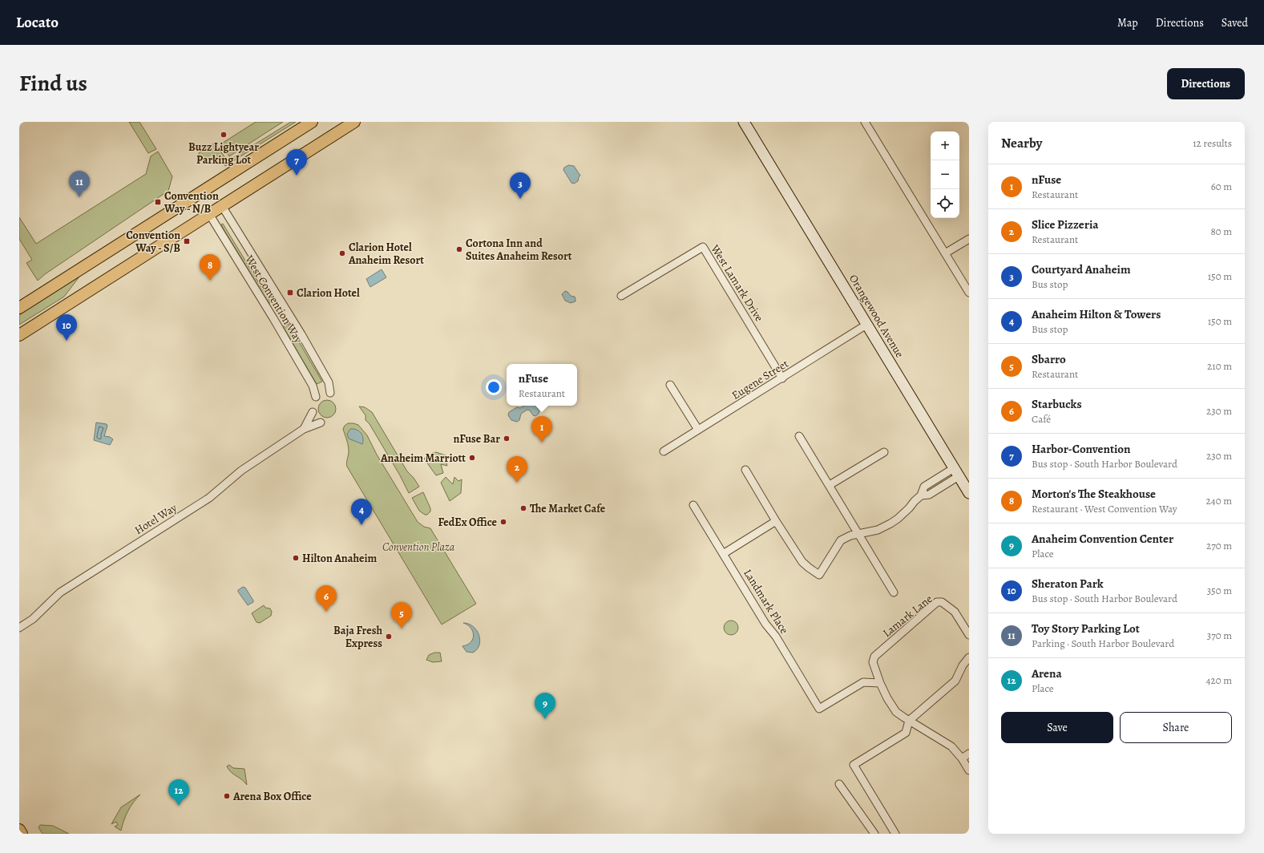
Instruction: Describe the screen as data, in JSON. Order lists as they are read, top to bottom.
{
  "streets": {
    "main road": ["Orangewood Avenue"],
    "street": [
      "West Lamark Drive",
      "West Convention Way",
      "Eugene Street",
      "Hotel Way",
      "Landmark Place",
      "Lamark Lane"
    ]
  },
  "crossings": [
    ["West Lamark Drive", "Eugene Street"],
    ["Orangewood Avenue", "Eugene Street"],
    ["Landmark Place", "Lamark Lane"]
  ],
  "parks": ["Convention Plaza"],
  "places": {
    "other": [
      "Buzz Lightyear Parking Lot",
      "Cortona Inn and Suites Anaheim Resort",
      "Clarion Hotel Anaheim Resort",
      "nFuse Bar",
      "Anaheim Marriott",
      "The Market Cafe",
      "FedEx Office",
      "Hilton Anaheim",
      "Baja Fresh Express",
      "Arena Box Office"
    ],
    "transit": ["Convention Way - N/B", "Convention Way - S/B", "Clarion Hotel"]
  },
  "page": {
    "header": "Locato",
    "nav": ["Map", "Directions", "Saved"],
    "title": "Find us",
    "buttons": [
      "Directions",
      ["Save", "Share"]
    ],
    "heading": ["Nearby", "12 results"],
    "map_buttons": ["+", "−"],
    "pins": [
      "7",
      "11",
      "3",
      "8",
      "10",
      "1",
      "2",
      "4",
      "6",
      "5",
      "9",
      "12"
    ],
    "list": [
      {
        "mark": "1",
        "name": "nFuse",
        "note": "Restaurant",
        "value": "60 m"
      },
      {
        "mark": "2",
        "name": "Slice Pizzeria",
        "note": "Restaurant",
        "value": "80 m"
      },
      {
        "mark": "3",
        "name": "Courtyard Anaheim",
        "note": "Bus stop",
        "value": "150 m"
      },
      {
        "mark": "4",
        "name": "Anaheim Hilton & Towers",
        "note": "Bus stop",
        "value": "150 m"
      },
      {
        "mark": "5",
        "name": "Sbarro",
        "note": "Restaurant",
        "value": "210 m"
      },
      {
        "mark": "6",
        "name": "Starbucks",
        "note": "Café",
        "value": "230 m"
      },
      {
        "mark": "7",
        "name": "Harbor-Convention",
        "note": "Bus stop · South Harbor Boulevard",
        "value": "230 m"
      },
      {
        "mark": "8",
        "name": "Morton's The Steakhouse",
        "note": "Restaurant · West Convention Way",
        "value": "240 m"
      },
      {
        "mark": "9",
        "name": "Anaheim Convention Center",
        "note": "Place",
        "value": "270 m"
      },
      {
        "mark": "10",
        "name": "Sheraton Park",
        "note": "Bus stop · South Harbor Boulevard",
        "value": "350 m"
      },
      {
        "mark": "11",
        "name": "Toy Story Parking Lot",
        "note": "Parking · South Harbor Boulevard",
        "value": "370 m"
      },
      {
        "mark": "12",
        "name": "Arena",
        "note": "Place",
        "value": "420 m"
      }
    ],
    "popup": ["nFuse", "Restaurant"]
  }
}
